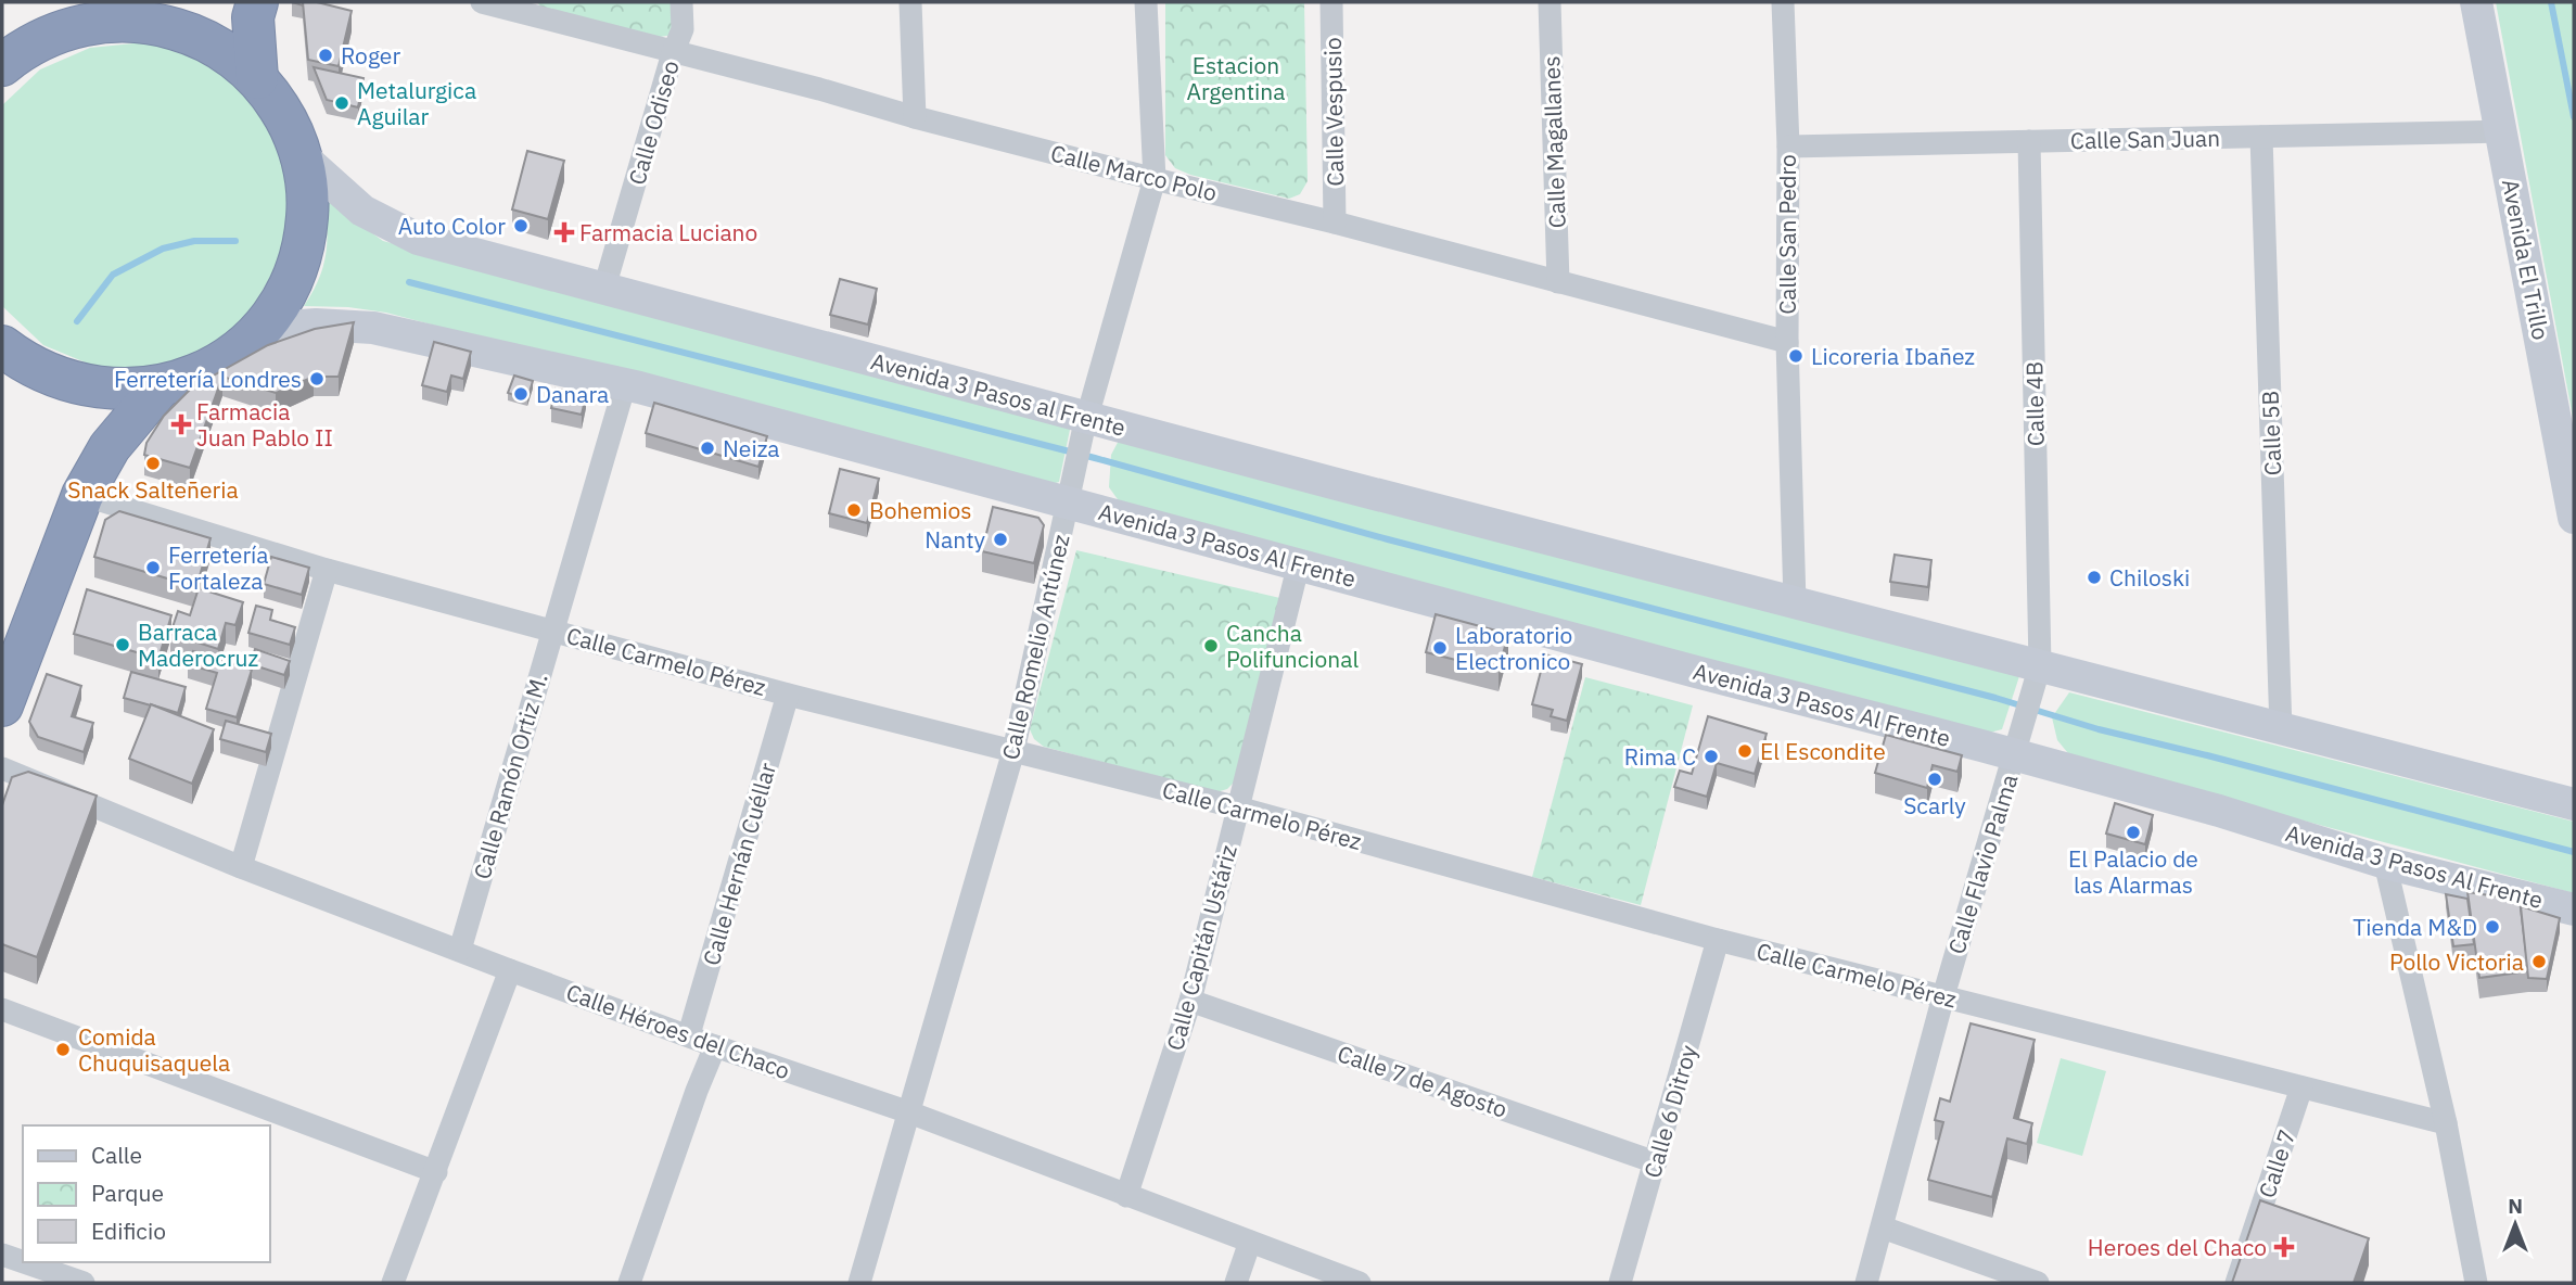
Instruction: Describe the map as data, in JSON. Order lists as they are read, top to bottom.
{
  "streets": {
    "main road": ["Avenida El Trillo", "Avenida 3 Pasos al Frente", "Avenida 3 Pasos Al Frente"],
    "street": [
      "Calle Vespusio",
      "Calle Odiseo",
      "Calle San Juan",
      "Calle Magallanes",
      "Calle Marco Polo",
      "Calle San Pedro",
      "Calle 4B",
      "Calle 5B",
      "Calle Romelio Antúnez",
      "Calle Carmelo Pérez",
      "Calle Ramón Ortiz M.",
      "Calle Hernán Cuéllar",
      "Calle Flavio Palma",
      "Calle Capitán Ustáriz",
      "Calle Héroes del Chaco",
      "Calle 7 de Agosto",
      "Calle 6 Ditroy",
      "Calle 7"
    ]
  },
  "crossings": [
    ["Calle Vespusio", "Calle Marco Polo"],
    ["Calle Odiseo", "Calle Marco Polo"],
    ["Calle Odiseo", "Avenida 3 Pasos al Frente"],
    ["Calle San Juan", "Calle San Pedro"],
    ["Calle San Juan", "Avenida El Trillo"],
    ["Calle San Juan", "Calle 4B"],
    ["Calle San Juan", "Calle 5B"],
    ["Calle Magallanes", "Calle Marco Polo"],
    ["Calle Marco Polo", "Calle San Pedro"],
    ["Calle Marco Polo", "Calle Romelio Antúnez"],
    ["Calle San Pedro", "Avenida 3 Pasos al Frente"],
    ["Avenida 3 Pasos al Frente", "Avenida 3 Pasos Al Frente"],
    ["Avenida 3 Pasos al Frente", "Calle Romelio Antúnez"],
    ["Avenida 3 Pasos al Frente", "Calle Ramón Ortiz M."],
    ["Calle 4B", "Calle Flavio Palma"],
    ["Avenida 3 Pasos Al Frente", "Calle Romelio Antúnez"],
    ["Avenida 3 Pasos Al Frente", "Calle Flavio Palma"],
    ["Avenida 3 Pasos Al Frente", "Calle Capitán Ustáriz"],
    ["Calle Romelio Antúnez", "Calle Carmelo Pérez"],
    ["Calle Romelio Antúnez", "Calle Héroes del Chaco"],
    ["Calle Carmelo Pérez", "Calle Ramón Ortiz M."],
    ["Calle Carmelo Pérez", "Calle Hernán Cuéllar"],
    ["Calle Carmelo Pérez", "Calle Flavio Palma"],
    ["Calle Carmelo Pérez", "Calle Capitán Ustáriz"],
    ["Calle Carmelo Pérez", "Calle 6 Ditroy"],
    ["Calle Carmelo Pérez", "Calle 7"],
    ["Calle Ramón Ortiz M.", "Calle Héroes del Chaco"],
    ["Calle Hernán Cuéllar", "Calle Héroes del Chaco"],
    ["Calle Capitán Ustáriz", "Calle Héroes del Chaco"],
    ["Calle Capitán Ustáriz", "Calle 7 de Agosto"],
    ["Calle 7 de Agosto", "Calle 6 Ditroy"]
  ],
  "parks": ["Estacion Argentina"],
  "places": {
    "other": [
      "Roger",
      "Metalurgica Aguilar",
      "Auto Color",
      "Licoreria Ibañez",
      "Ferretería Londres",
      "Danara",
      "Neiza",
      "Snack Salteñeria",
      "Bohemios",
      "Nanty",
      "Ferretería Fortaleza",
      "Chiloski",
      "Barraca Maderocruz",
      "Cancha Polifuncional",
      "Laboratorio Electronico",
      "El Escondite",
      "Rima C",
      "Scarly",
      "El Palacio de las Alarmas",
      "Tienda M&D",
      "Pollo Victoria",
      "Comida Chuquisaquela"
    ],
    "health": ["Farmacia Luciano", "Farmacia Juan Pablo II", "Heroes del Chaco"]
  },
  "legend": ["Calle", "Parque", "Edificio"],
  "north": "top"
}
